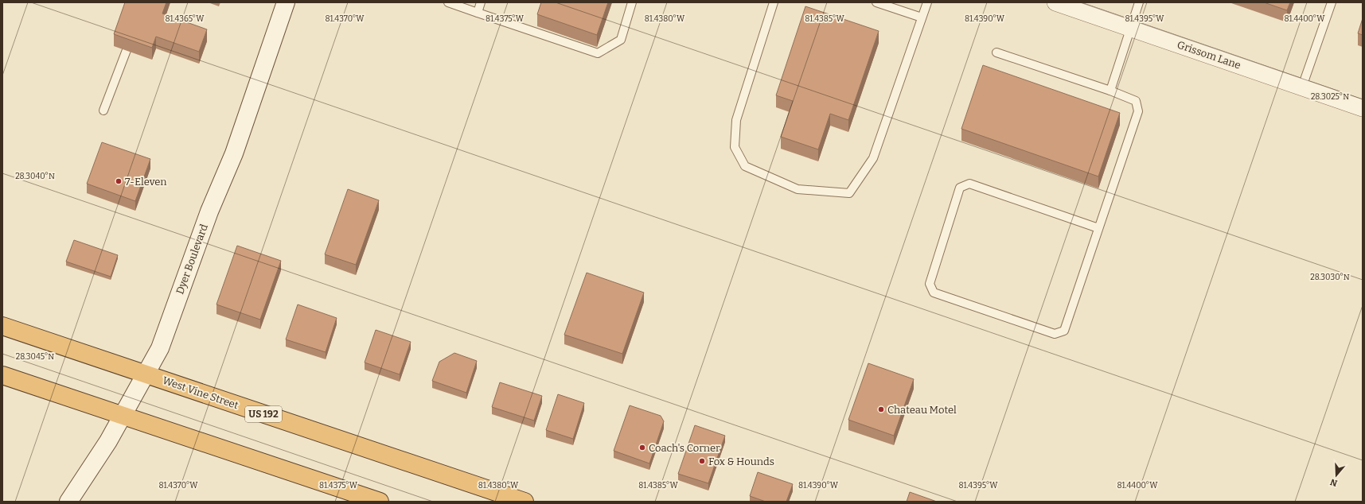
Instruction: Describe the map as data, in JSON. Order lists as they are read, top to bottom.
{
  "streets": {
    "highway": ["West Vine Street", "US 192"],
    "main road": ["Dyer Boulevard"],
    "street": ["Grissom Lane"]
  },
  "crossings": [
    ["Dyer Boulevard", "West Vine Street"]
  ],
  "places": [
    "7-Eleven",
    "Chateau Motel",
    "Coach's Corner",
    "Fox & Hounds"
  ],
  "north": "bottom",
  "coordinates": [
    "81.4380°W",
    "81.4365°W",
    "81.4370°W",
    "81.4375°W",
    "81.4385°W",
    "81.4390°W",
    "81.4395°W",
    "81.4400°W",
    "28.3025°N",
    "28.3040°N",
    "28.3030°N",
    "28.3045°N"
  ]
}
